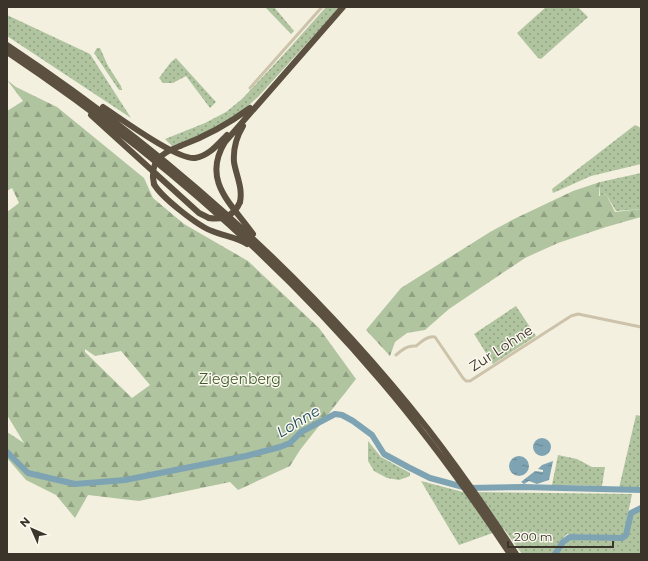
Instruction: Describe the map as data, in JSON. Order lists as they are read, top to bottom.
{
  "streets": {
    "street": ["Zur Lohne"]
  },
  "water": ["Lohne"],
  "parks": ["Ziegenberg"],
  "scale_bar": "200 m",
  "north": "top left"
}
